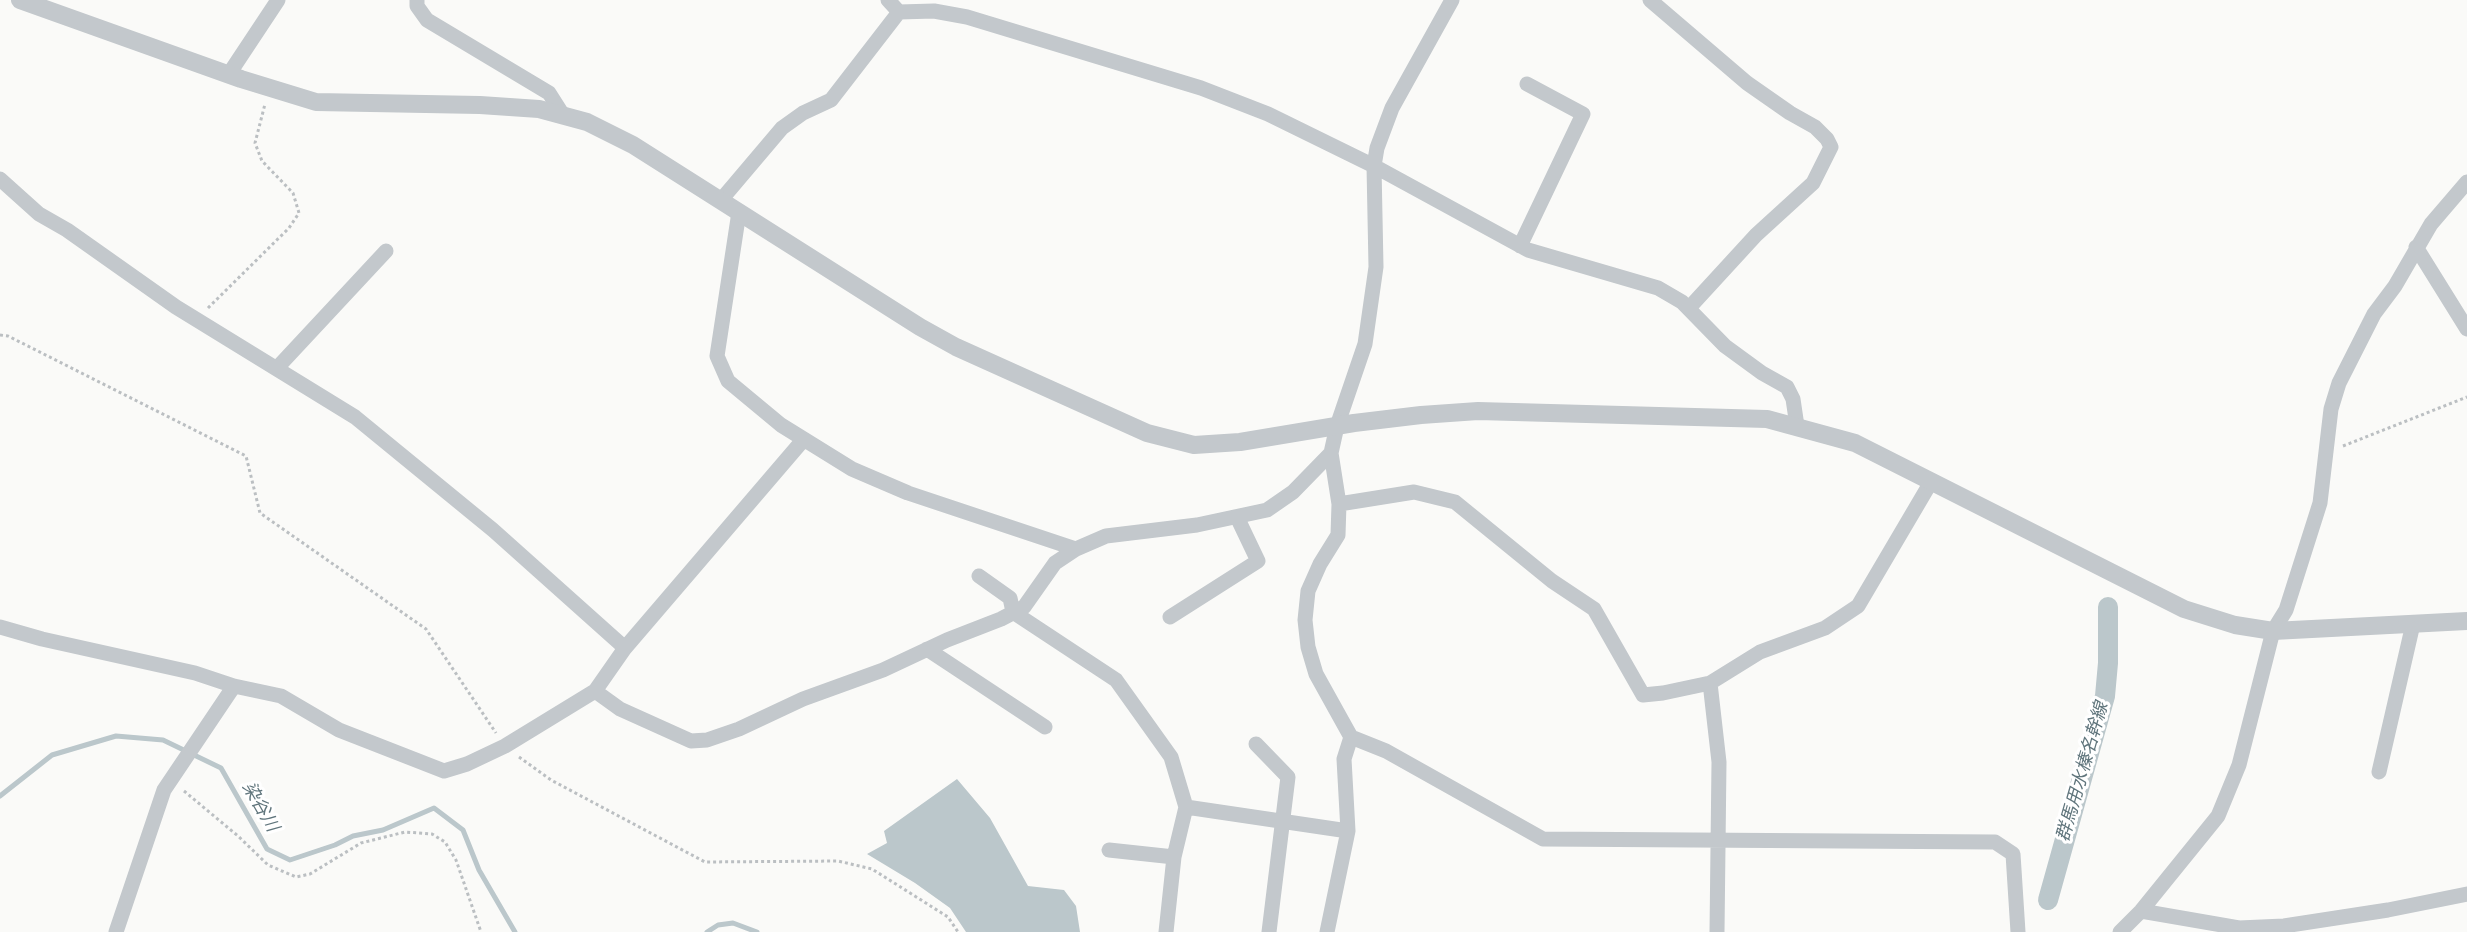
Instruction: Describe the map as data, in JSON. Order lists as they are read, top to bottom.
{
  "water": ["群馬用水榛名幹線", "染谷川"]
}
